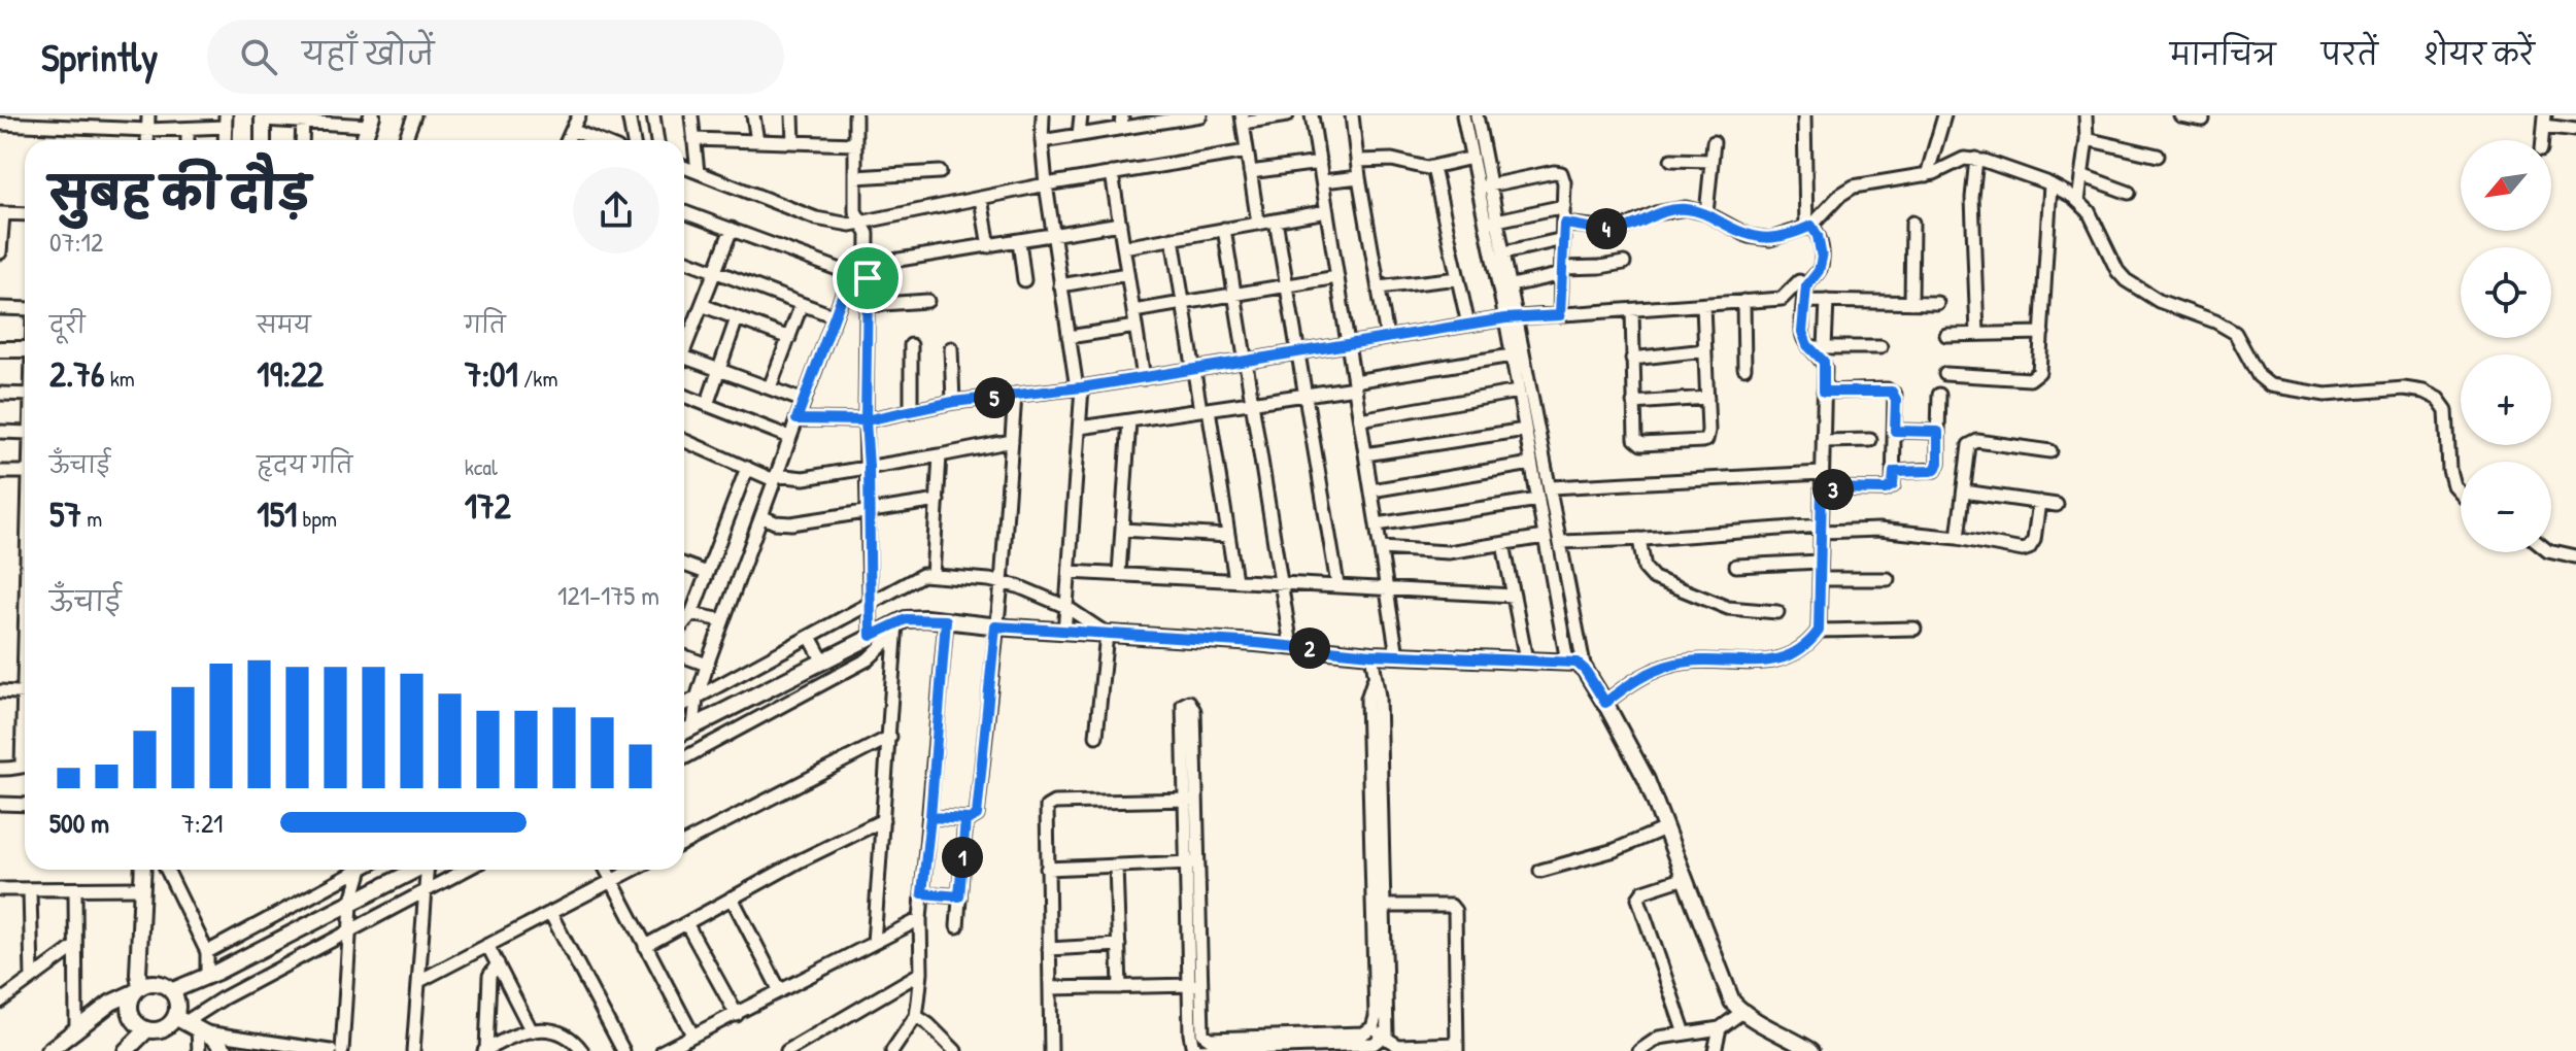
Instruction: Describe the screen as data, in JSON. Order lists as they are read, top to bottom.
{
  "north": "bottom left",
  "page": {
    "header": "Sprintly",
    "search": "यहाँ खोजें",
    "nav": ["मानचित्र", "परतें", "शेयर करें"],
    "map_buttons": ["+", "−"],
    "heading": ["सुबह की दौड़", "07:12"],
    "pins": [
      "4",
      "5",
      "3",
      "2",
      "1"
    ],
    "stats": [
      ["दूरी", "2.76 km"],
      ["समय", "19:22"],
      ["गति", "7:01 /km"],
      ["ऊँचाई", "57 m"],
      ["हृदय गति", "151 bpm"],
      ["kcal", "172"]
    ],
    "chart": ["ऊँचाई", "121–175 m"],
    "list": [
      {
        "name": "500 m",
        "note": "7:21"
      }
    ]
  }
}
